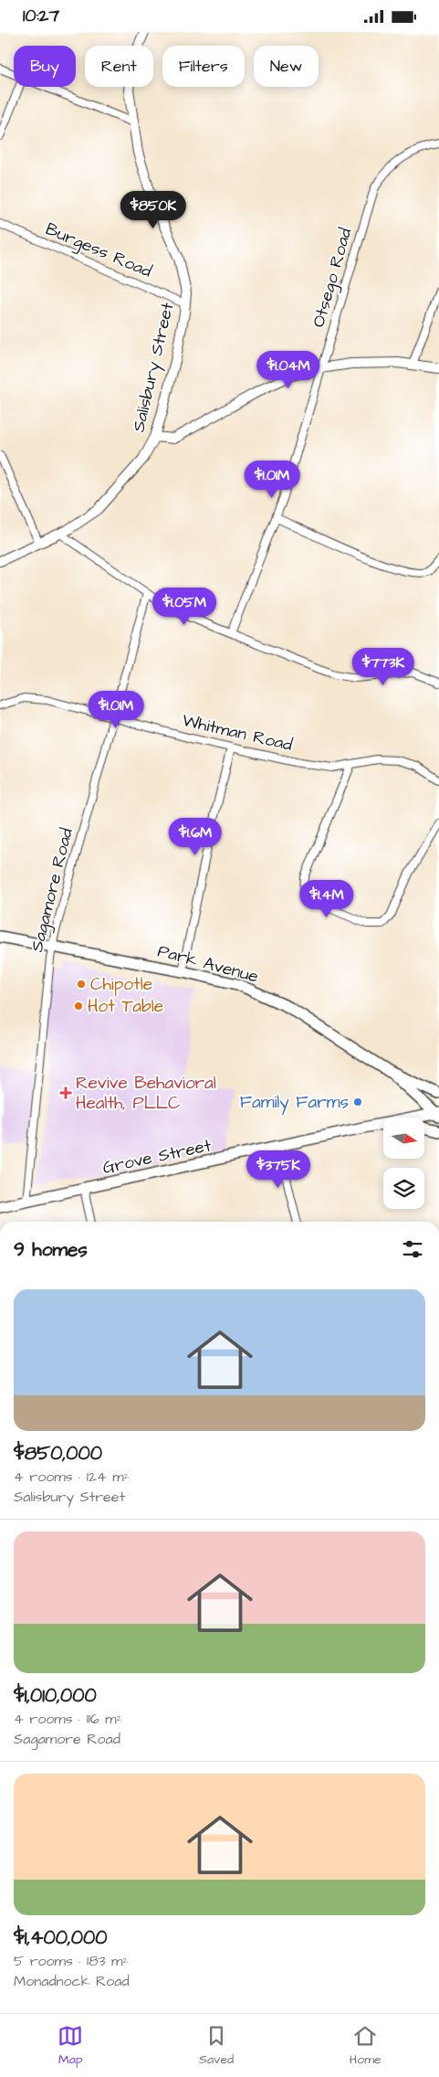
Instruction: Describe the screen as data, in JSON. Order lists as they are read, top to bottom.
{
  "streets": {
    "main road": ["Salisbury Street", "Park Avenue", "Grove Street"],
    "street": [
      "Burgess Road",
      "Otsego Road",
      "Whitman Road",
      "Sagamore Road"
    ]
  },
  "crossings": [
    ["Burgess Road", "Salisbury Street"],
    ["Whitman Road", "Sagamore Road"],
    ["Sagamore Road", "Park Avenue"],
    ["Sagamore Road", "Grove Street"],
    ["Park Avenue", "Grove Street"]
  ],
  "places": {
    "other": ["Chipotle", "Hot Table", "Family Farms"],
    "health": ["Revive Behavioral Health, PLLC"]
  },
  "north": "right",
  "page": {
    "status": "10:27",
    "chip": [
      "Buy",
      "Rent",
      "Filters",
      "New"
    ],
    "price": [
      "$850K",
      "$1.04M",
      "$1.01M",
      "$1.05M",
      "$773K",
      "$1.01M",
      "$1.6M",
      "$1.4M",
      "$375K"
    ],
    "heading": "9 homes",
    "list": [
      {
        "name": "$850,000",
        "note": "4 rooms · 124 m² · Salisbury Street"
      },
      {
        "name": "$1,010,000",
        "note": "4 rooms · 116 m² · Sagamore Road"
      },
      {
        "name": "$1,400,000",
        "note": "5 rooms · 183 m² · Monadnock Road"
      }
    ],
    "tabs": ["Map", "Saved", "Home"]
  }
}
